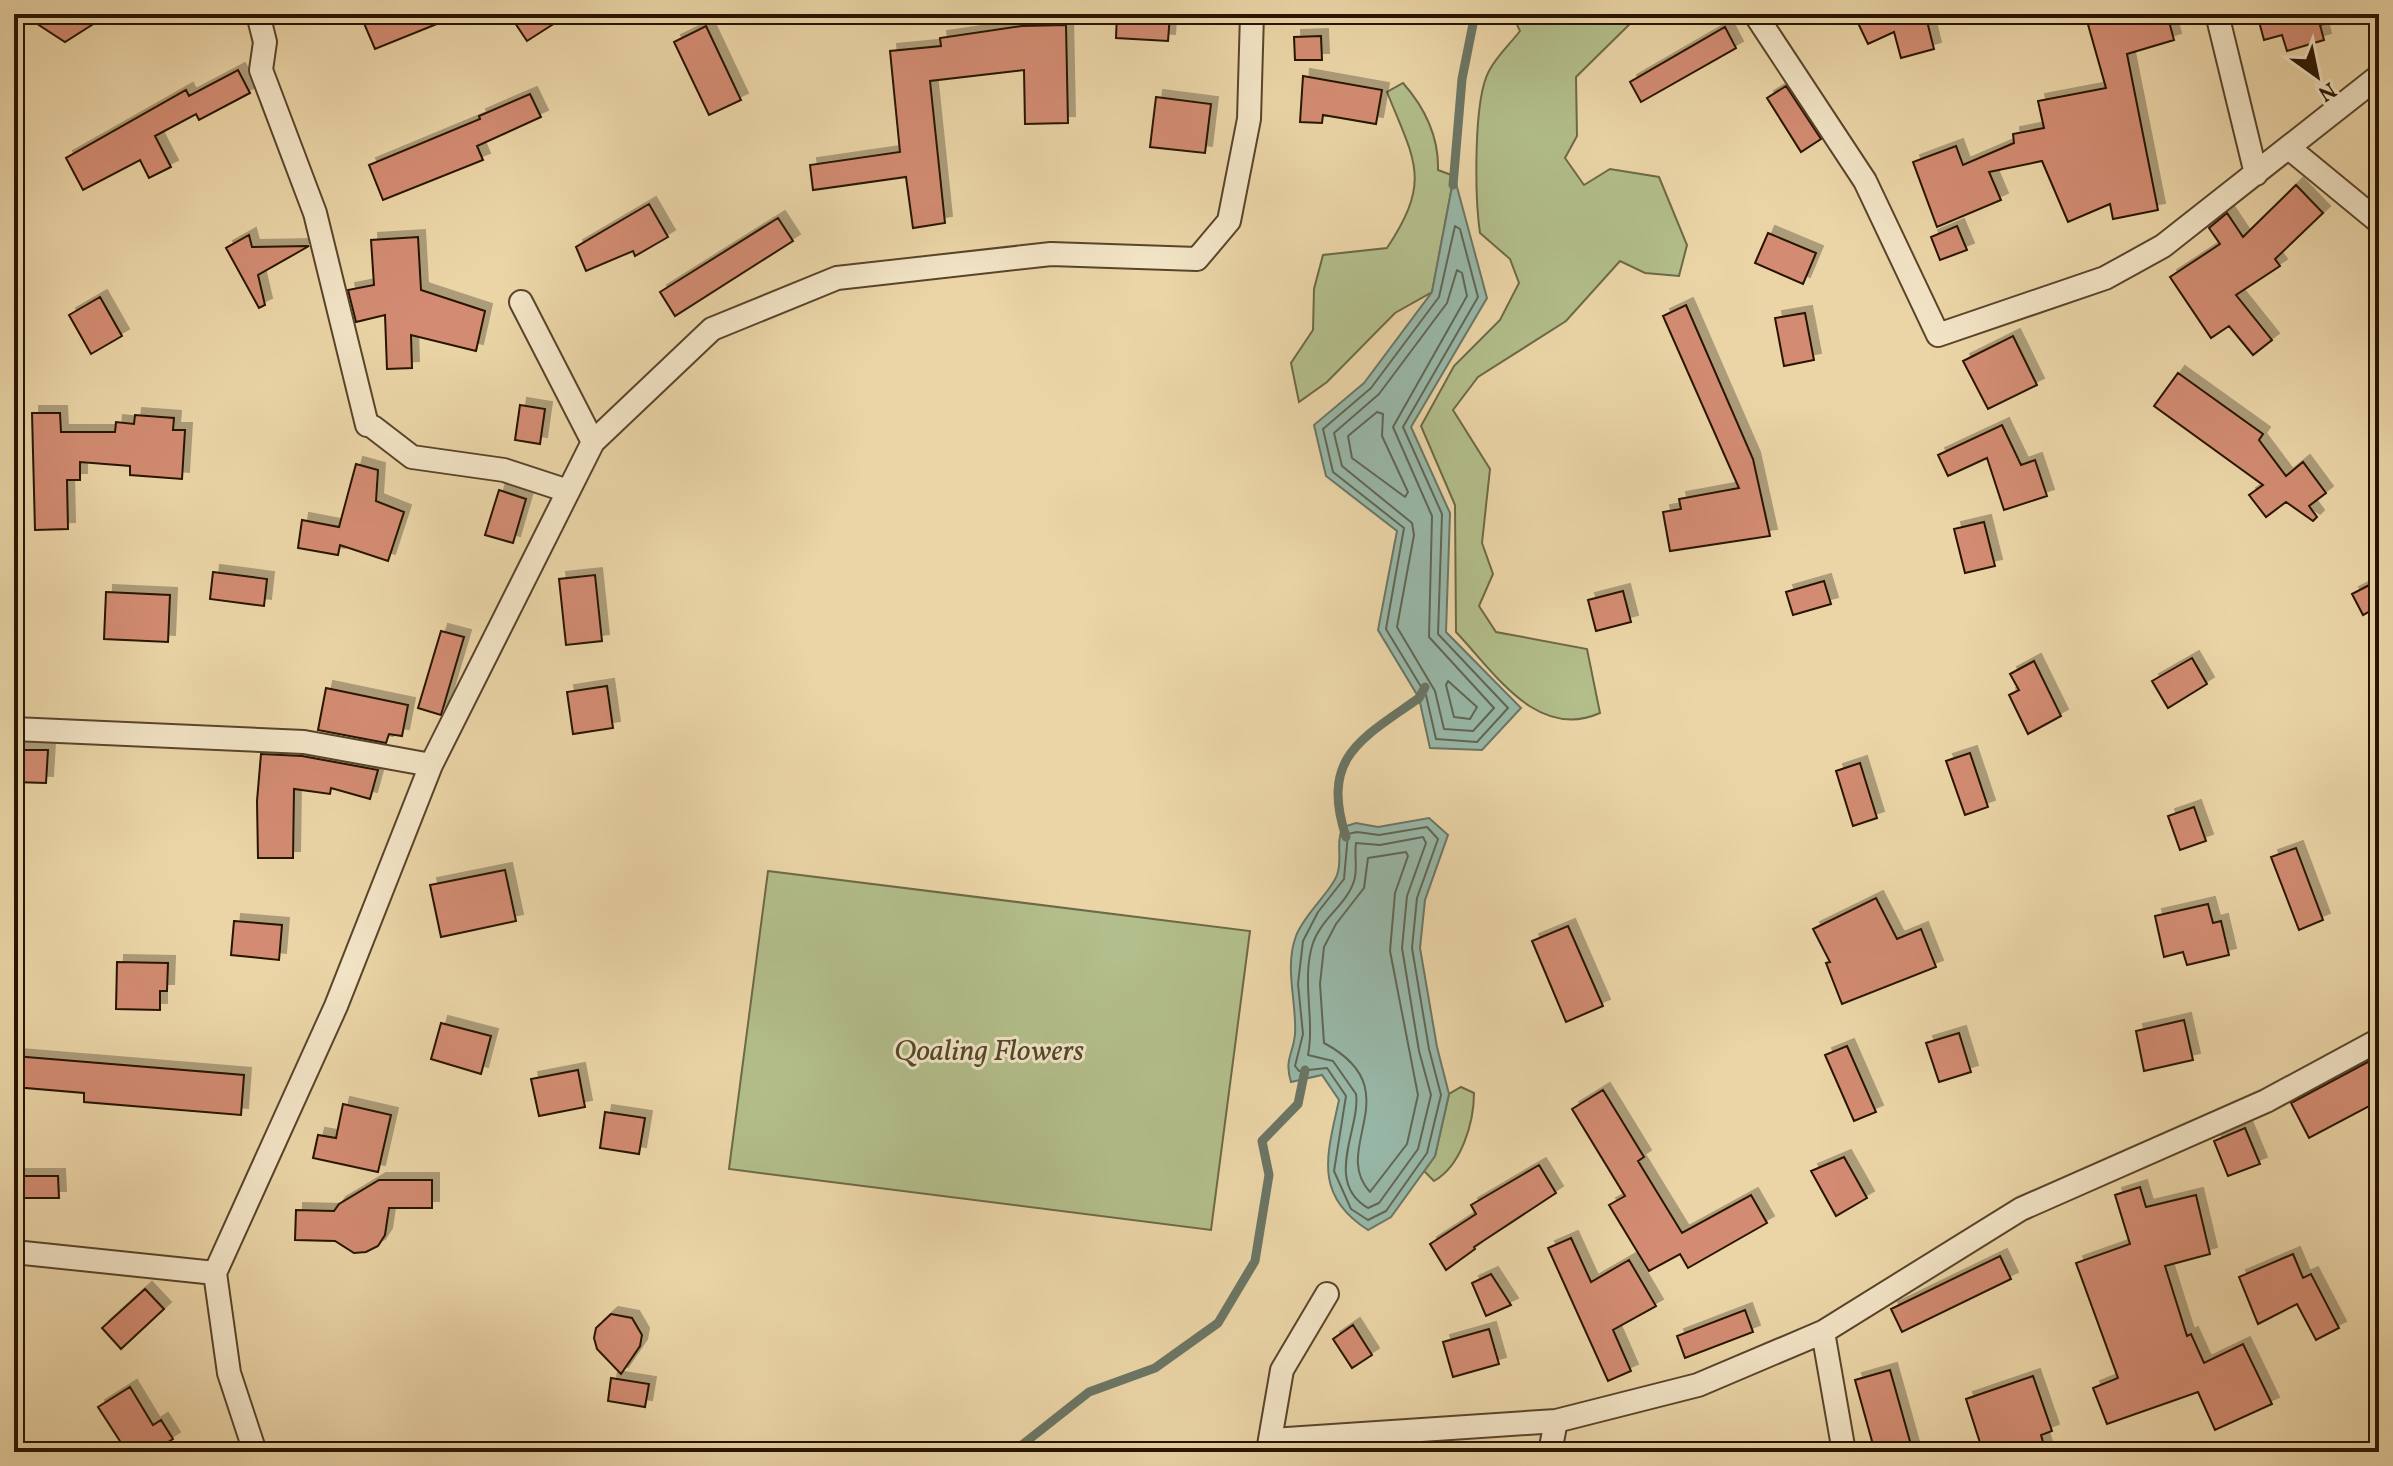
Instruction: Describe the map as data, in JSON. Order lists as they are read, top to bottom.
{
  "parks": ["Qoaling Flowers"],
  "north": "bottom right"
}
